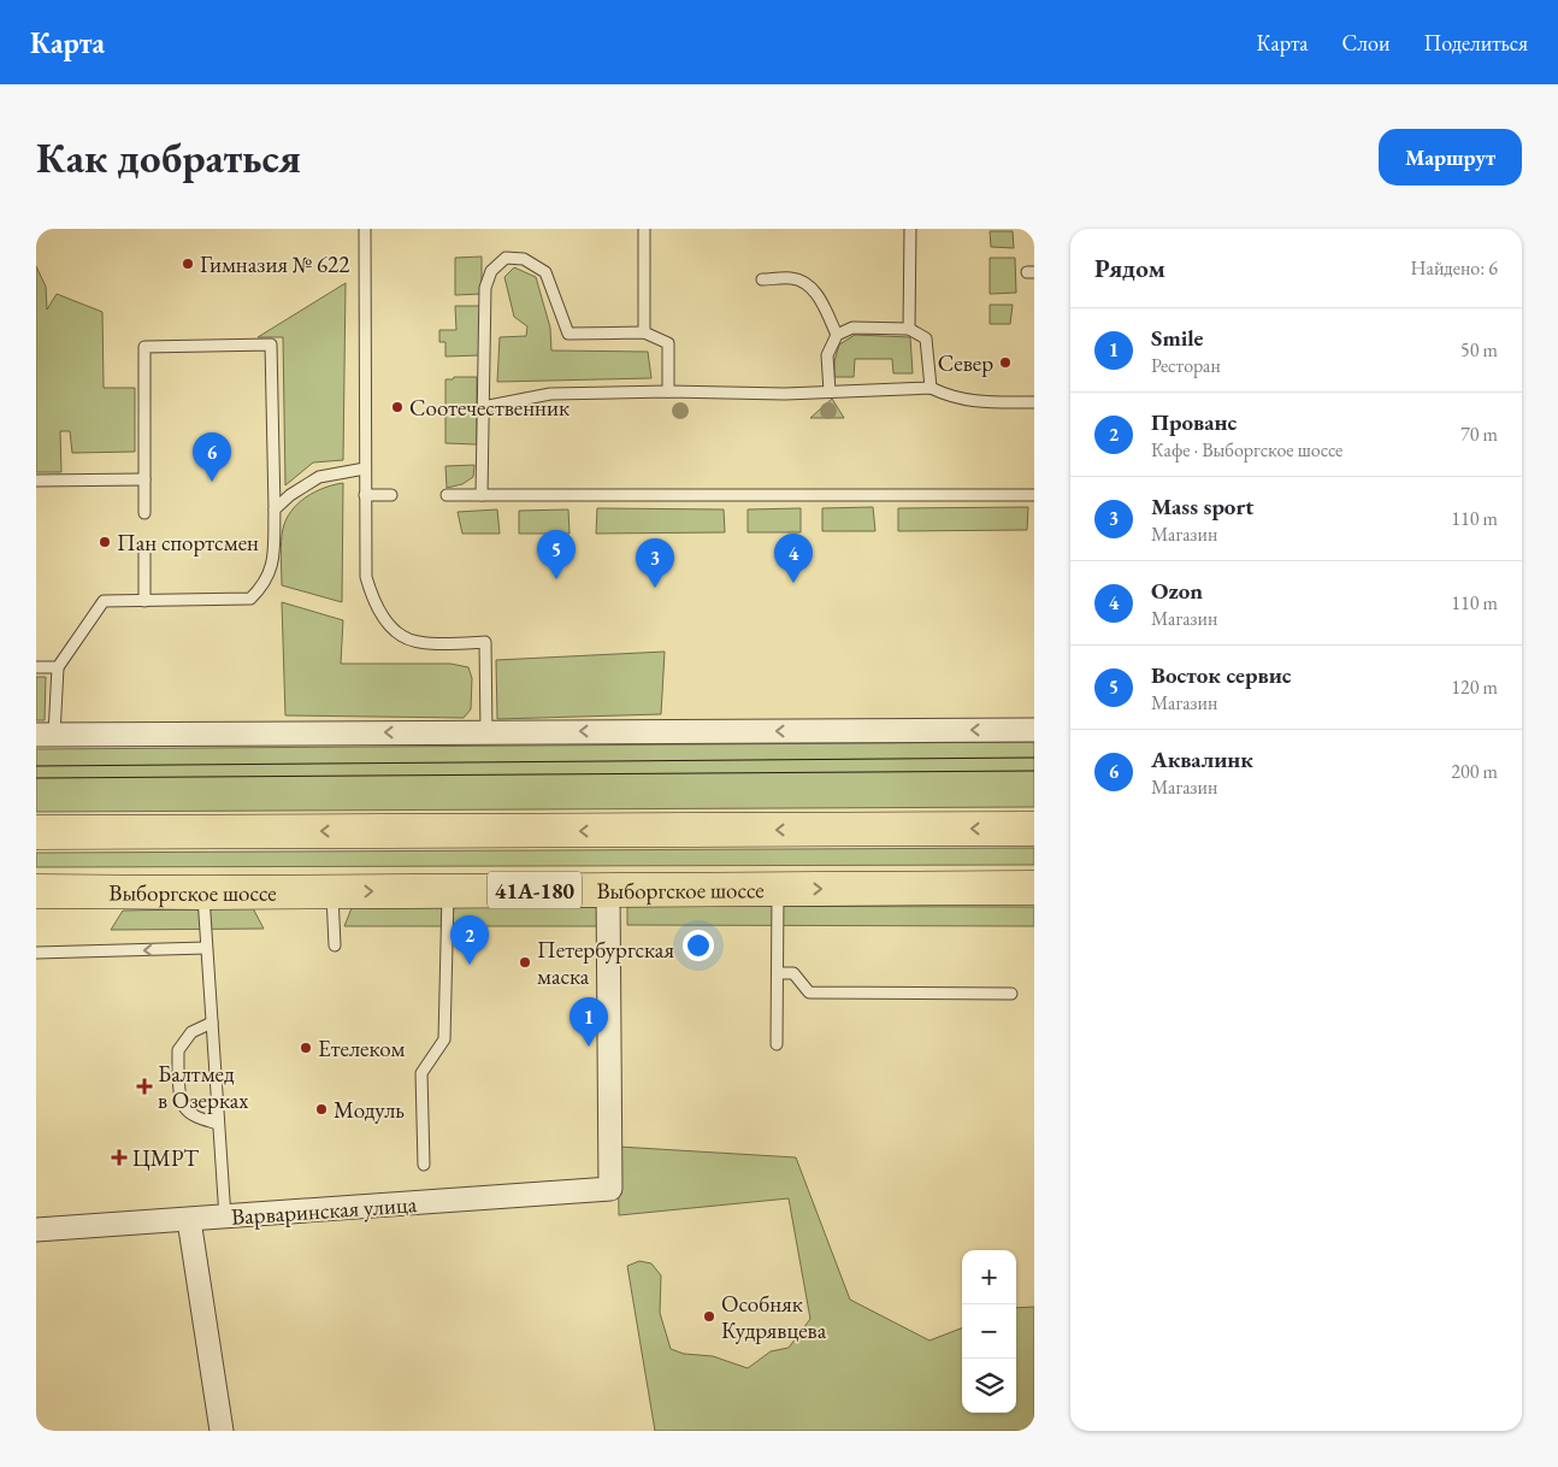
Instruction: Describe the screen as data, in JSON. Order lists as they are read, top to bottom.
{
  "streets": {
    "main road": ["Выборгское шоссе", "41А-180"],
    "street": ["Варваринская улица"]
  },
  "crossings": [
    ["Выборгское шоссе", "Варваринская улица"]
  ],
  "places": {
    "other": [
      "Гимназия № 622",
      "Север",
      "Соотечественник",
      "Пан спортсмен",
      "Петербургская маска",
      "Етелеком",
      "Модуль",
      "Особняк Кудрявцева"
    ],
    "health": ["Балтмед в Озерках", "ЦМРТ"]
  },
  "page": {
    "header": "Карта",
    "nav": ["Карта", "Слои", "Поделиться"],
    "buttons": "Маршрут",
    "title": "Как добраться",
    "heading": ["Рядом", "Найдено: 6"],
    "list": [
      {
        "mark": "1",
        "name": "Smile",
        "note": "Ресторан",
        "value": "50 m"
      },
      {
        "mark": "2",
        "name": "Прованс",
        "note": "Кафе · Выборгское шоссе",
        "value": "70 m"
      },
      {
        "mark": "3",
        "name": "Mass sport",
        "note": "Магазин",
        "value": "110 m"
      },
      {
        "mark": "4",
        "name": "Ozon",
        "note": "Магазин",
        "value": "110 m"
      },
      {
        "mark": "5",
        "name": "Восток сервис",
        "note": "Магазин",
        "value": "120 m"
      },
      {
        "mark": "6",
        "name": "Аквалинк",
        "note": "Магазин",
        "value": "200 m"
      }
    ],
    "pins": [
      "6",
      "5",
      "4",
      "3",
      "2",
      "1"
    ],
    "map_buttons": ["+", "−"]
  }
}
